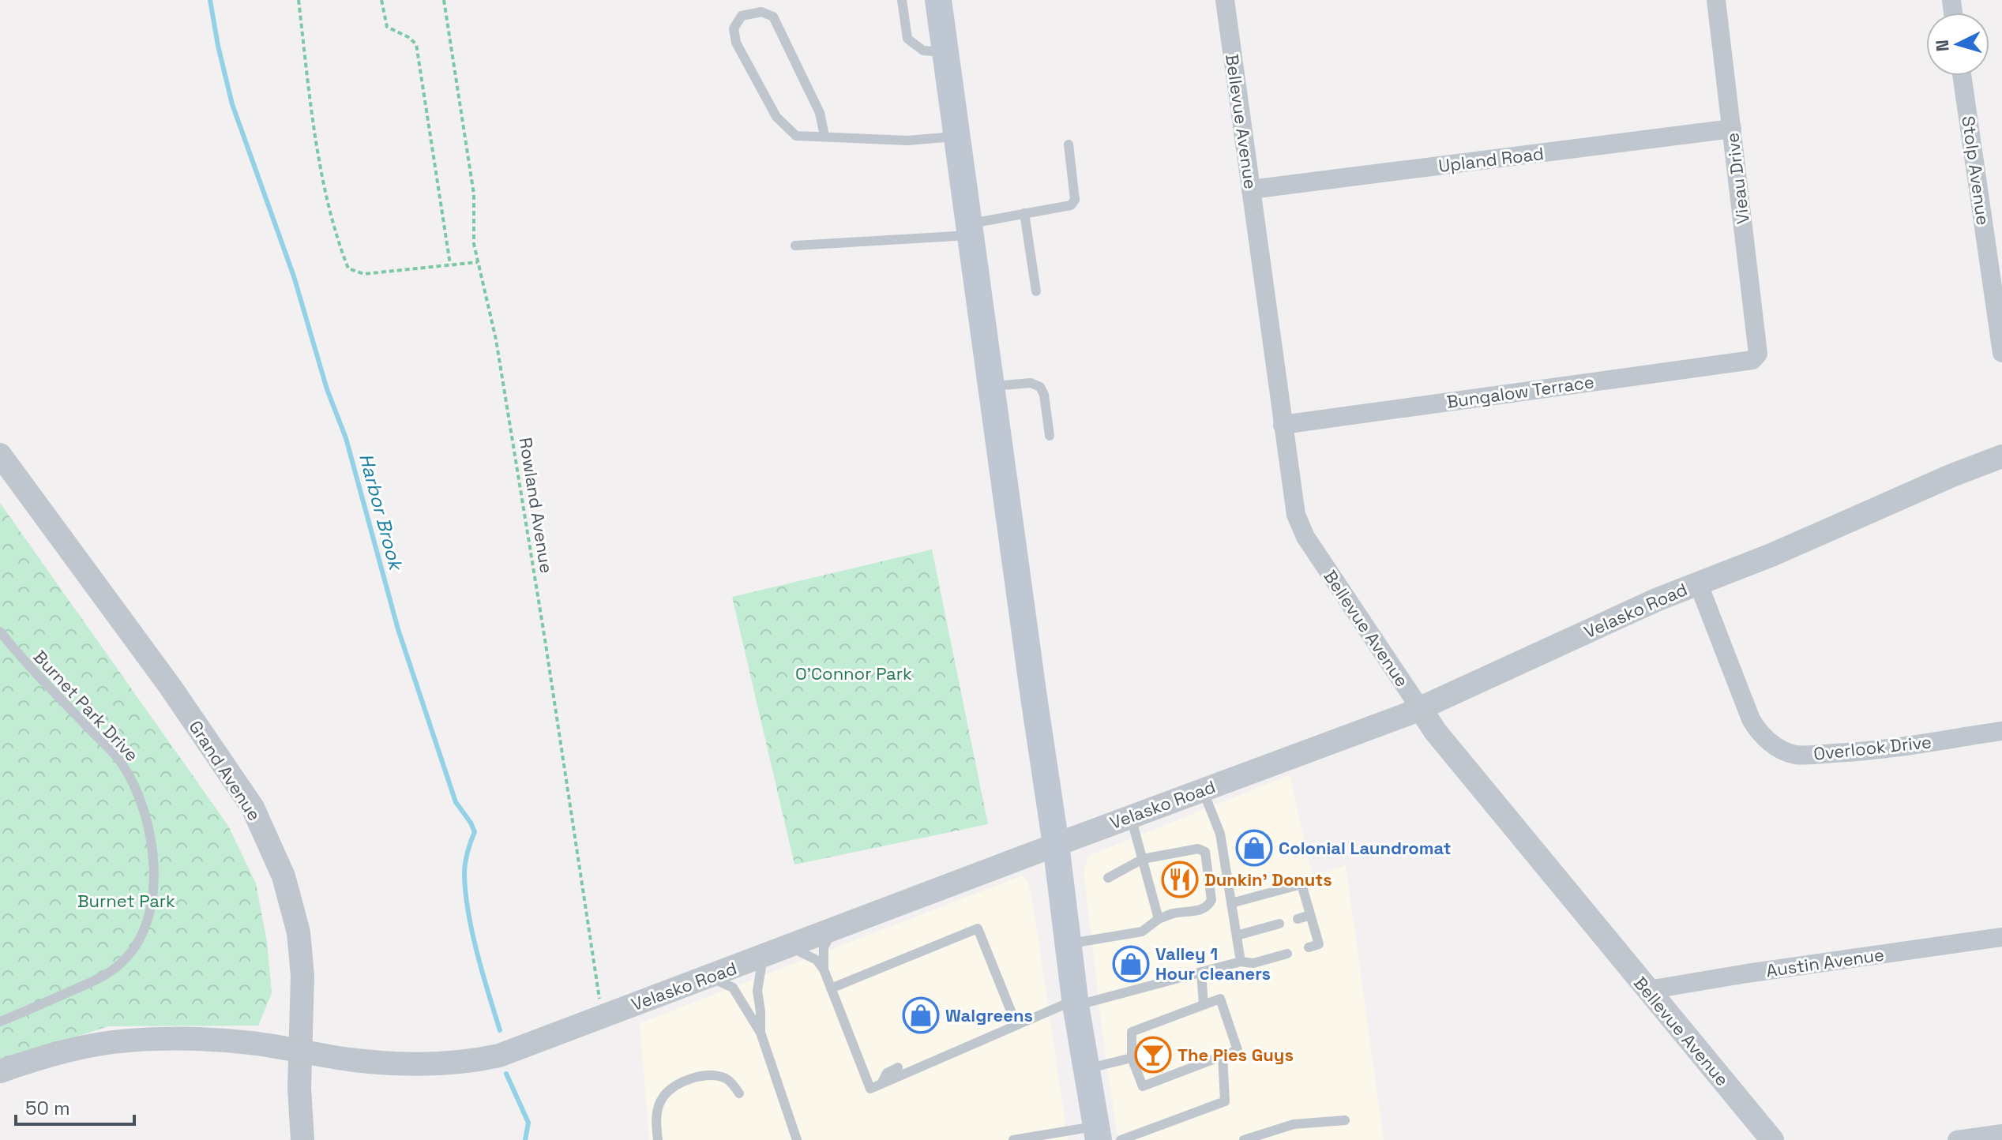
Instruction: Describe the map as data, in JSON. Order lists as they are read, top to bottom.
{
  "streets": {
    "street": [
      "Bellevue Avenue",
      "Upland Road",
      "Stolp Avenue",
      "Vieau Drive",
      "Bungalow Terrace",
      "Velasko Road",
      "Overlook Drive",
      "Grand Avenue",
      "Austin Avenue"
    ],
    "lane": ["Burnet Park Drive"],
    "path": ["Rowland Avenue"]
  },
  "crossings": [
    ["Bellevue Avenue", "Upland Road"],
    ["Bellevue Avenue", "Bungalow Terrace"],
    ["Bellevue Avenue", "Velasko Road"],
    ["Bellevue Avenue", "Austin Avenue"],
    ["Upland Road", "Vieau Drive"],
    ["Vieau Drive", "Bungalow Terrace"],
    ["Rowland Avenue", "Velasko Road"],
    ["Velasko Road", "Overlook Drive"],
    ["Velasko Road", "Grand Avenue"]
  ],
  "water": ["Harbor Brook"],
  "parks": ["O'Connor Park", "Burnet Park"],
  "places": {
    "shop": ["Colonial Laundromat", "Valley 1 Hour cleaners", "Walgreens"],
    "restaurant": ["Dunkin' Donuts"],
    "bar": ["The Pies Guys"]
  },
  "scale_bar": "50 m",
  "north": "left"
}
